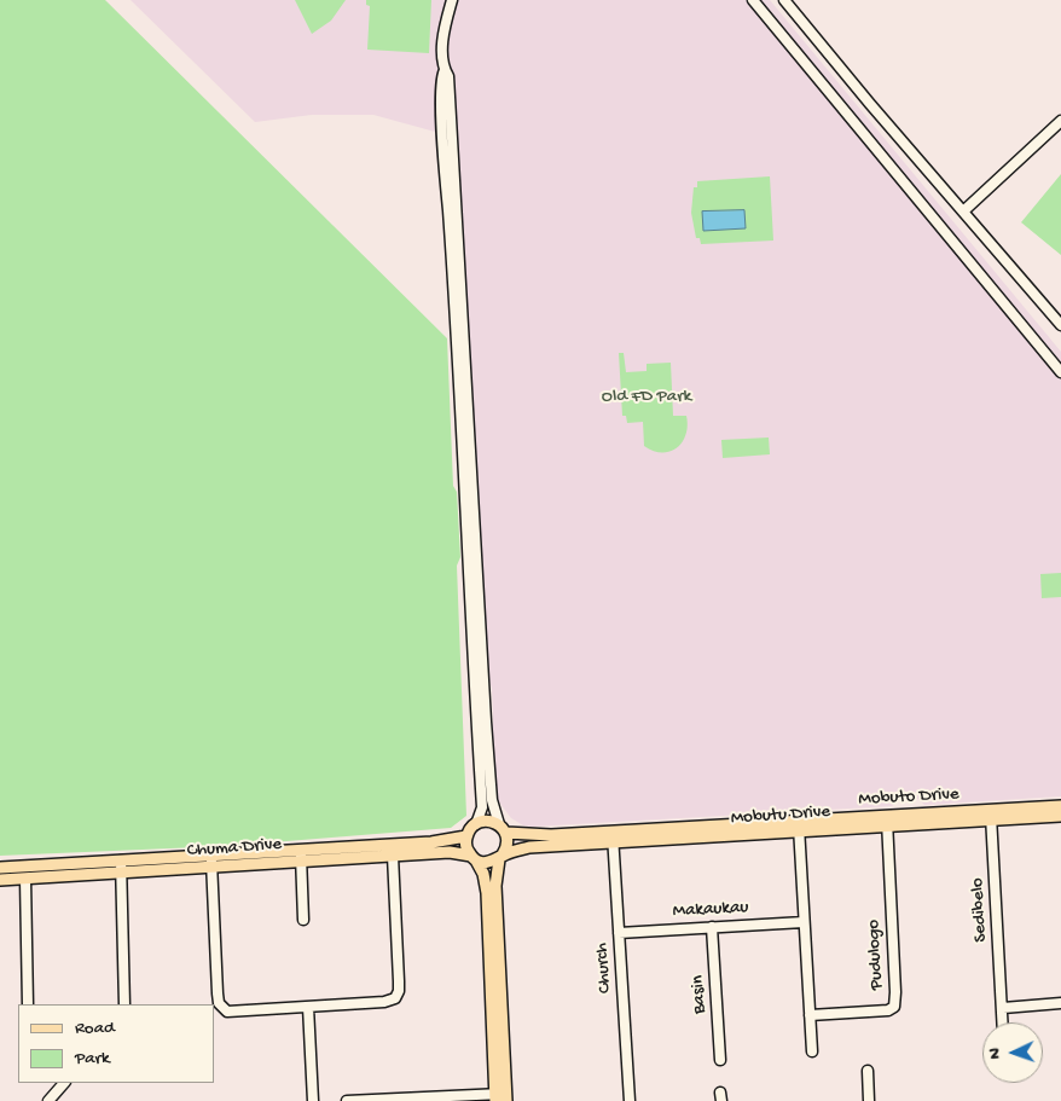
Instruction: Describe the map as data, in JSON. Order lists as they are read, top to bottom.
{
  "streets": {
    "main road": ["Mobutu Drive", "Chuma Drive"],
    "street": [
      "Makaukau",
      "Sedibelo",
      "Pudulogo",
      "Church",
      "Basin"
    ]
  },
  "crossings": [
    ["Mobutu Drive", "Chuma Drive"],
    ["Mobutu Drive", "Sedibelo"],
    ["Mobutu Drive", "Pudulogo"],
    ["Mobutu Drive", "Church"],
    ["Makaukau", "Church"],
    ["Makaukau", "Basin"]
  ],
  "parks": ["Old FD Park"],
  "legend": ["Road", "Park"],
  "north": "left"
}
